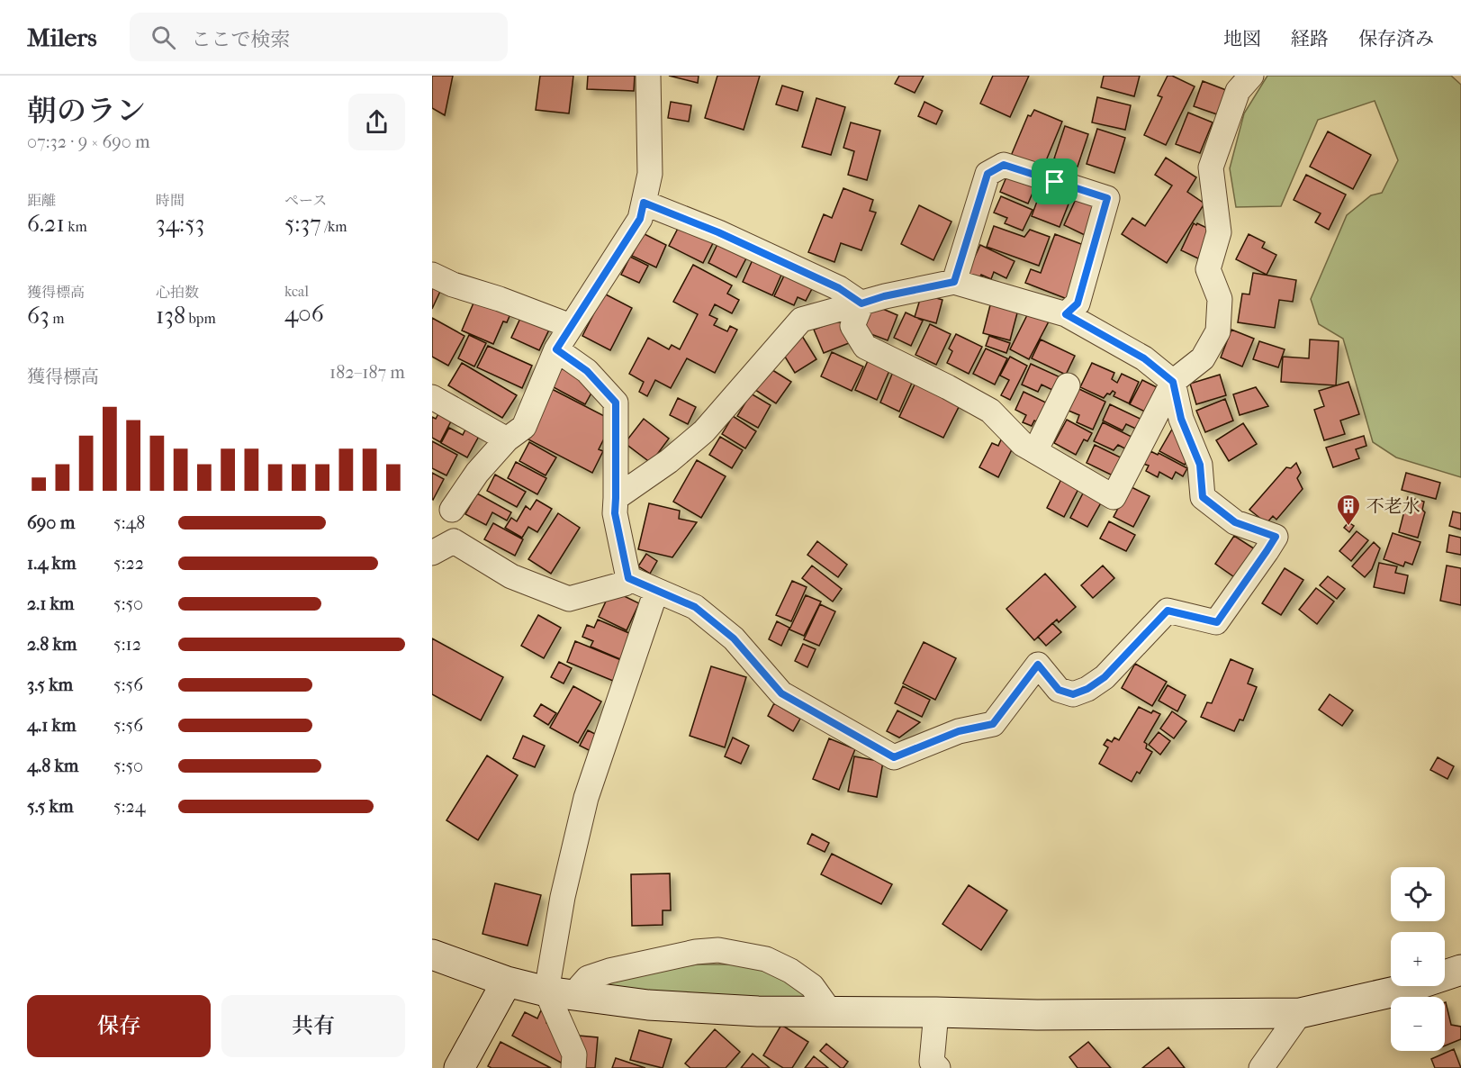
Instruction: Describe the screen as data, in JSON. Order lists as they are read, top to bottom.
{
  "places": {
    "building": ["不老水"]
  },
  "page": {
    "header": "Milers",
    "search": "ここで検索",
    "nav": ["地図", "経路", "保存済み"],
    "heading": ["朝のラン", "07:32 · 9 × 690 m"],
    "stats": [
      ["距離", "6.21 km"],
      ["時間", "34:53"],
      ["ペース", "5:37 /km"],
      ["獲得標高", "63 m"],
      ["心拍数", "138 bpm"],
      ["kcal", "406"]
    ],
    "chart": ["獲得標高", "182–187 m"],
    "list": [
      {
        "name": "690 m",
        "note": "5:48"
      },
      {
        "name": "1.4 km",
        "note": "5:22"
      },
      {
        "name": "2.1 km",
        "note": "5:50"
      },
      {
        "name": "2.8 km",
        "note": "5:12"
      },
      {
        "name": "3.5 km",
        "note": "5:56"
      },
      {
        "name": "4.1 km",
        "note": "5:56"
      },
      {
        "name": "4.8 km",
        "note": "5:50"
      },
      {
        "name": "5.5 km",
        "note": "5:24"
      }
    ],
    "map_buttons": ["+", "−"],
    "buttons": ["保存", "共有"]
  }
}
